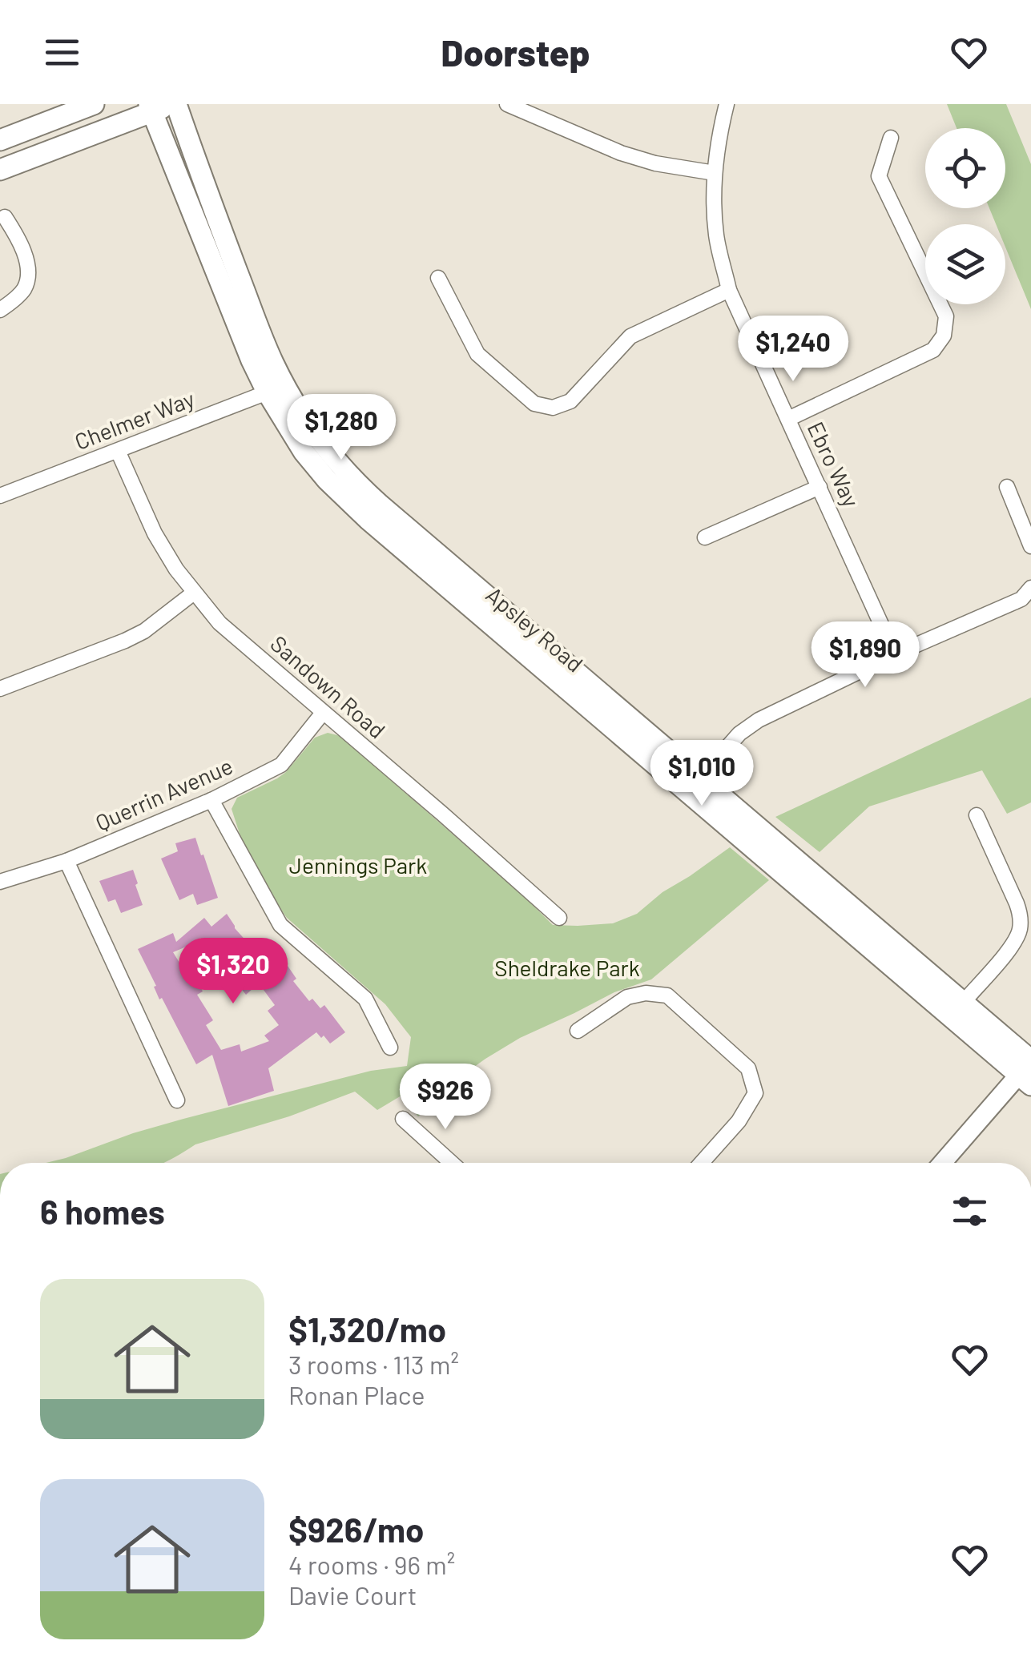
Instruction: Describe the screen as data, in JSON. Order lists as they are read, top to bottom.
{
  "streets": {
    "main road": ["Apsley Road"],
    "street": [
      "Chelmer Way",
      "Ebro Way",
      "Sandown Road",
      "Querrin Avenue"
    ]
  },
  "crossings": [
    ["Chelmer Way", "Apsley Road"],
    ["Chelmer Way", "Sandown Road"],
    ["Sandown Road", "Querrin Avenue"]
  ],
  "parks": ["Jennings Park", "Sheldrake Park"],
  "page": {
    "header": "Doorstep",
    "price": [
      "$1,240",
      "$1,280",
      "$1,890",
      "$1,010",
      "$1,320",
      "$926"
    ],
    "heading": "6 homes",
    "list": [
      {
        "name": "$1,320/mo",
        "note": "3 rooms · 113 m² · Ronan Place"
      },
      {
        "name": "$926/mo",
        "note": "4 rooms · 96 m² · Davie Court"
      }
    ]
  }
}
